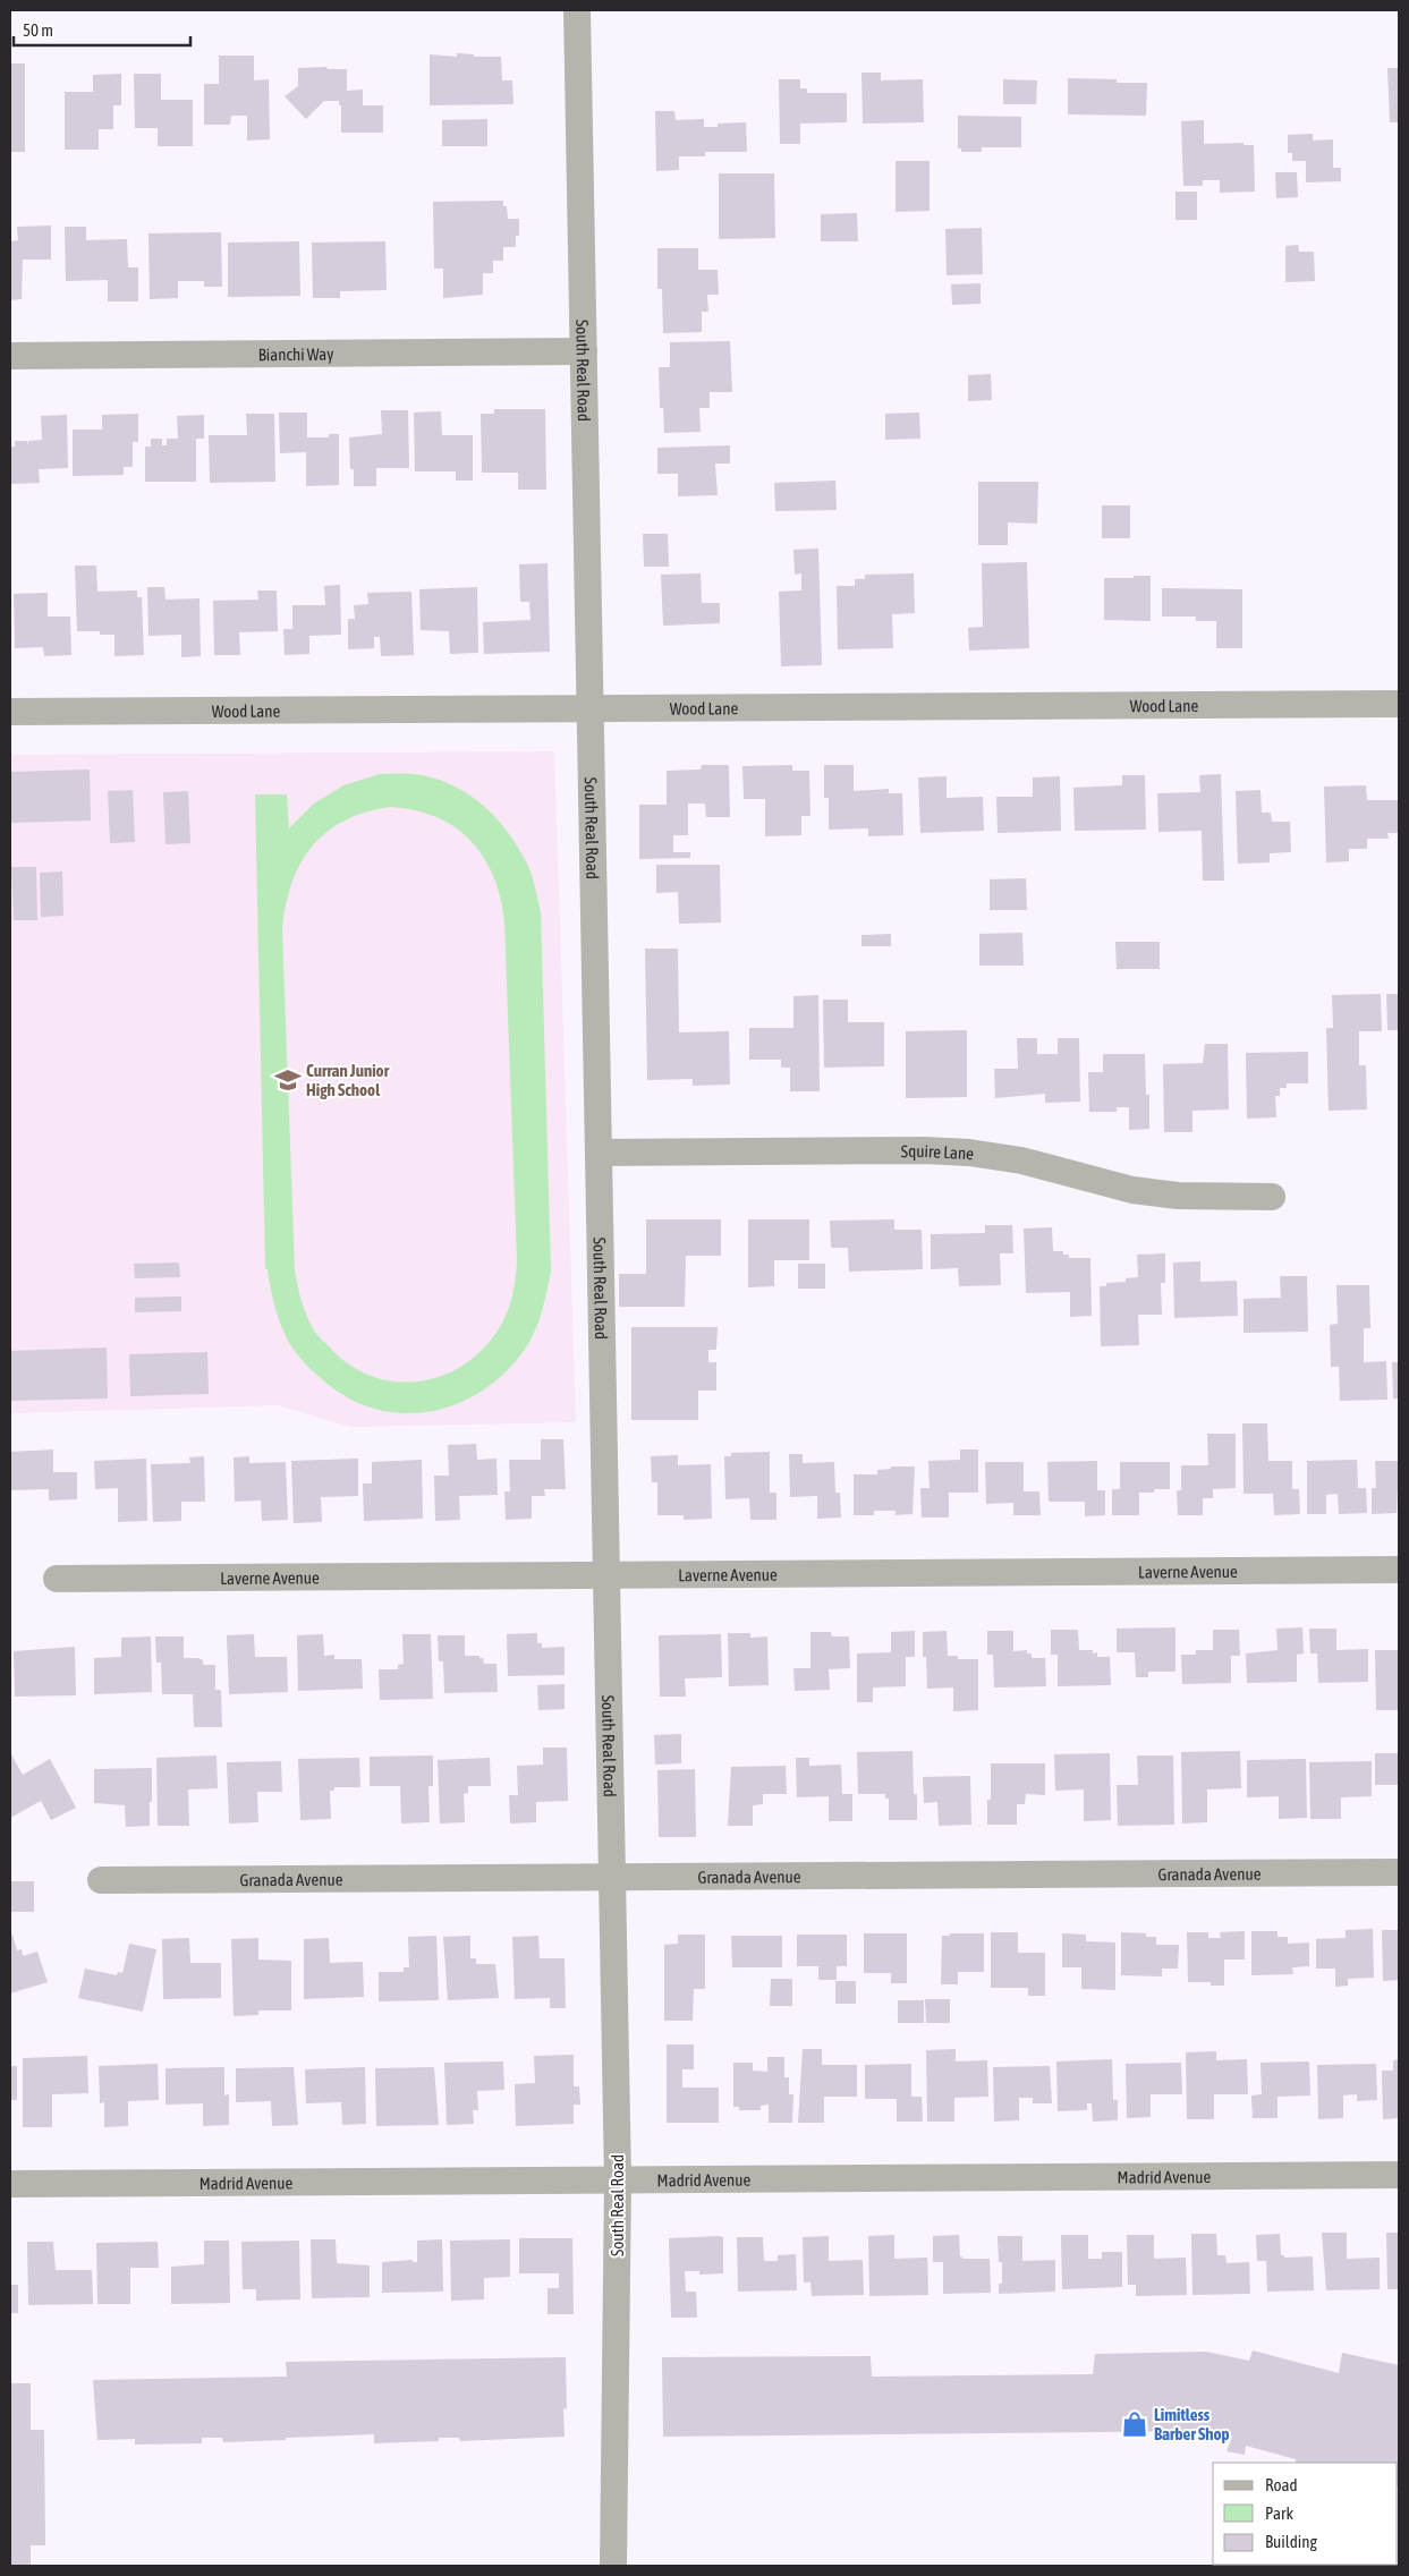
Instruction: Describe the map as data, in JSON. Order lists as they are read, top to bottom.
{
  "streets": {
    "street": [
      "Bianchi Way",
      "South Real Road",
      "Wood Lane",
      "Squire Lane",
      "Laverne Avenue",
      "Granada Avenue",
      "Madrid Avenue"
    ]
  },
  "crossings": [
    ["Bianchi Way", "South Real Road"],
    ["South Real Road", "Wood Lane"],
    ["South Real Road", "Squire Lane"],
    ["South Real Road", "Laverne Avenue"],
    ["South Real Road", "Granada Avenue"],
    ["South Real Road", "Madrid Avenue"]
  ],
  "places": {
    "school or university": ["Curran Junior High School"],
    "shop": ["Limitless Barber Shop"]
  },
  "legend": ["Road", "Park", "Building"],
  "scale_bar": "50 m"
}
